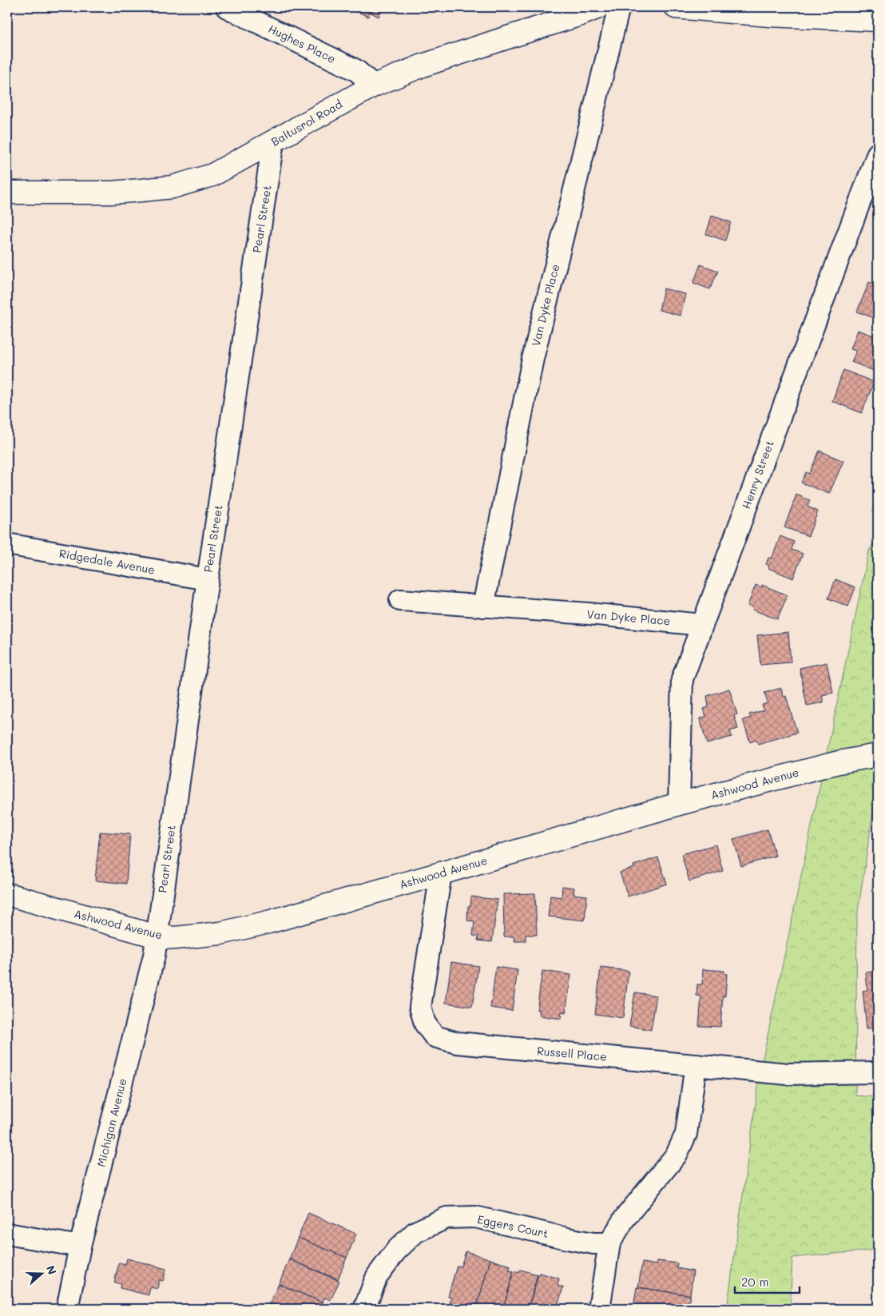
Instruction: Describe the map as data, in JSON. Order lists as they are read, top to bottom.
{
  "streets": {
    "street": [
      "Hughes Place",
      "Baltusrol Road",
      "Pearl Street",
      "Van Dyke Place",
      "Henry Street",
      "Ridgedale Avenue",
      "Ashwood Avenue",
      "Russell Place",
      "Michigan Avenue",
      "Eggers Court"
    ]
  },
  "crossings": [
    ["Hughes Place", "Baltusrol Road"],
    ["Baltusrol Road", "Pearl Street"],
    ["Pearl Street", "Ridgedale Avenue"],
    ["Pearl Street", "Ashwood Avenue"],
    ["Pearl Street", "Michigan Avenue"],
    ["Van Dyke Place", "Henry Street"],
    ["Henry Street", "Ashwood Avenue"],
    ["Ashwood Avenue", "Russell Place"],
    ["Ashwood Avenue", "Michigan Avenue"]
  ],
  "scale_bar": "20 m",
  "north": "right"
}
